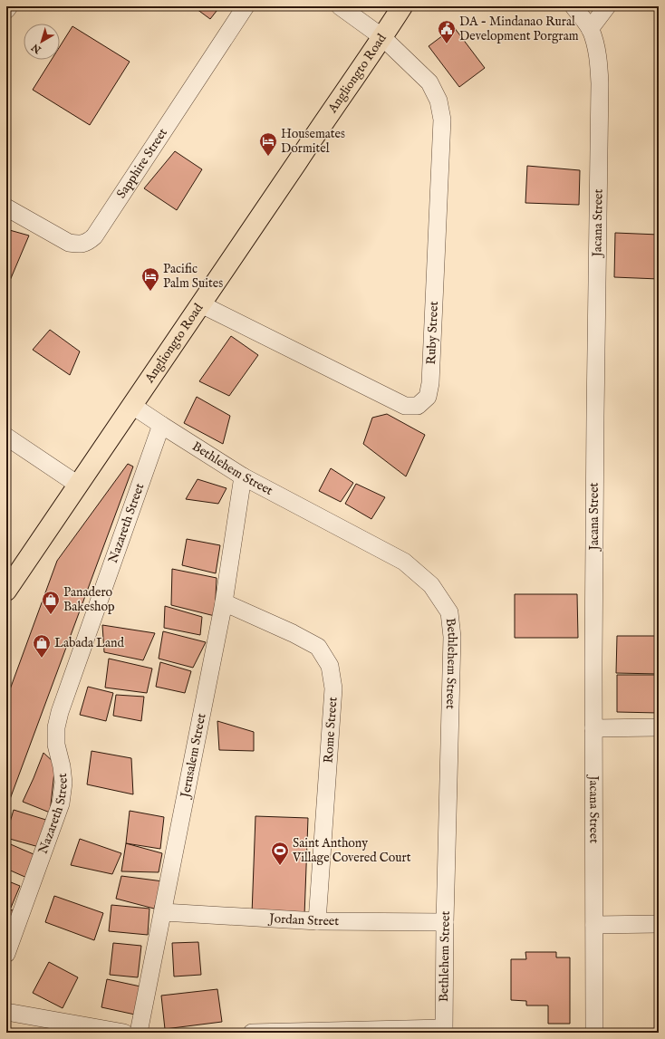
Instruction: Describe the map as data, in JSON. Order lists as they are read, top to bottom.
{
  "streets": {
    "main road": ["Angliongto Road"],
    "street": [
      "Sapphire Street",
      "Jacana Street",
      "Ruby Street",
      "Bethlehem Street",
      "Nazareth Street",
      "Rome Street",
      "Jerusalem Street",
      "Jordan Street"
    ]
  },
  "crossings": [
    ["Angliongto Road", "Ruby Street"],
    ["Angliongto Road", "Bethlehem Street"],
    ["Bethlehem Street", "Nazareth Street"],
    ["Bethlehem Street", "Jerusalem Street"],
    ["Bethlehem Street", "Jordan Street"],
    ["Rome Street", "Jerusalem Street"],
    ["Rome Street", "Jordan Street"],
    ["Jerusalem Street", "Jordan Street"]
  ],
  "places": {
    "public building": ["DA - Mindanao Rural Development Porgram"],
    "hotel": ["Housemates Dormitel", "Pacific Palm Suites"],
    "shop": ["Panadero Bakeshop", "Labada Land"],
    "sports": ["Saint Anthony Village Covered Court"]
  },
  "north": "bottom left"
}
